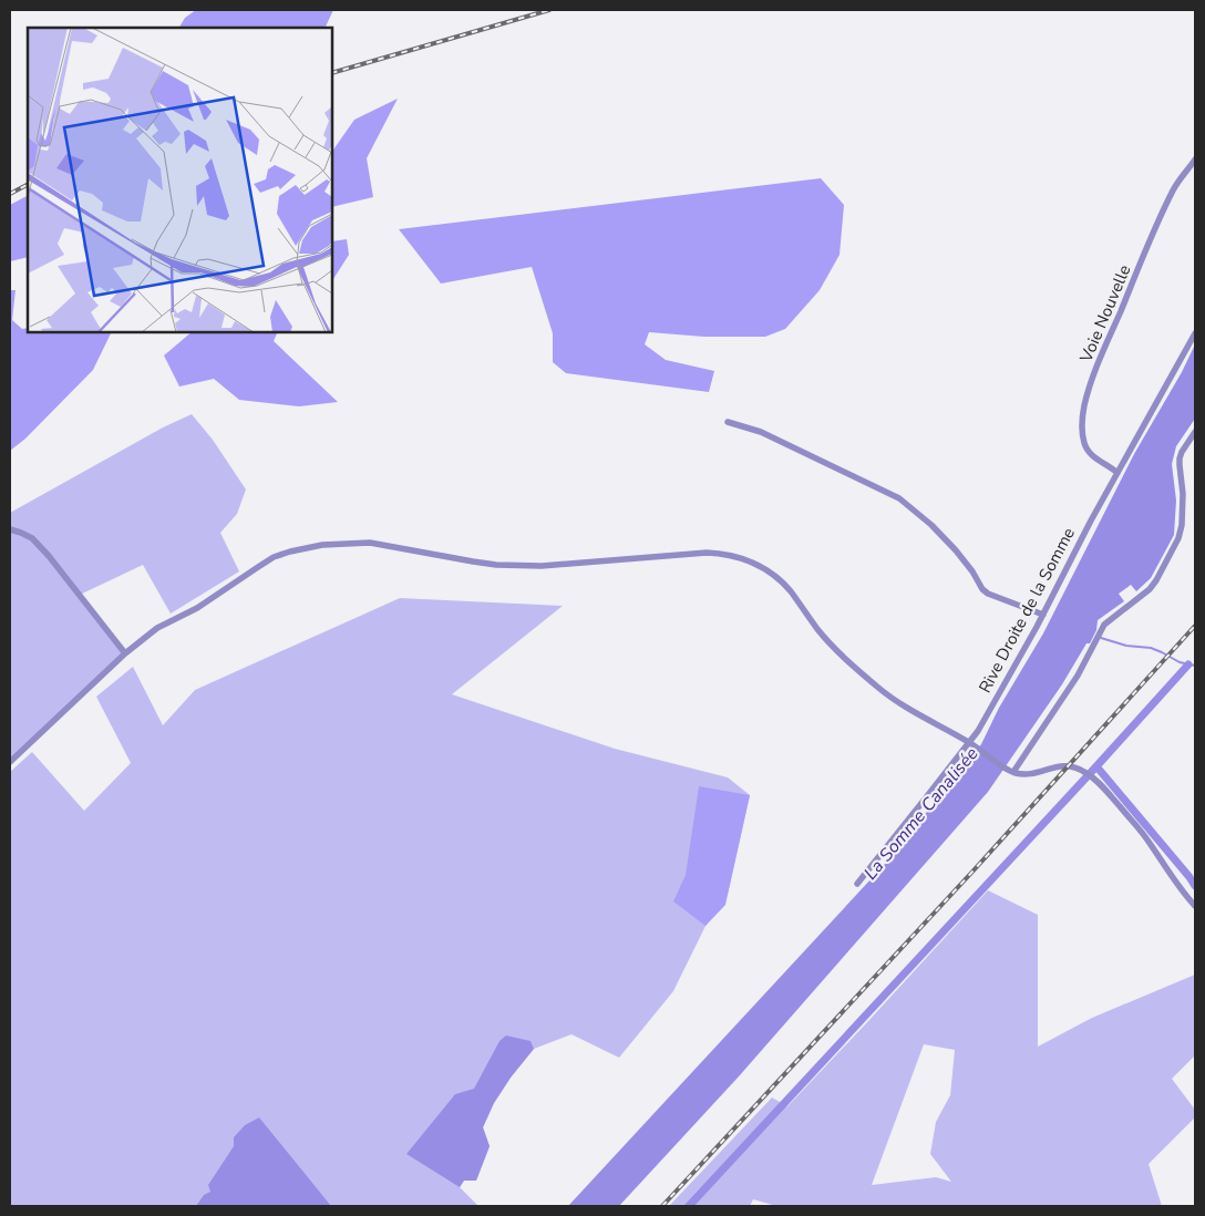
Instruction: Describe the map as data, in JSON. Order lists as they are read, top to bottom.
{
  "streets": {
    "street": ["Voie Nouvelle", "Rive Droite de la Somme"]
  },
  "crossings": [
    ["Voie Nouvelle", "Rive Droite de la Somme"]
  ],
  "water": ["La Somme Canalisée"]
}
